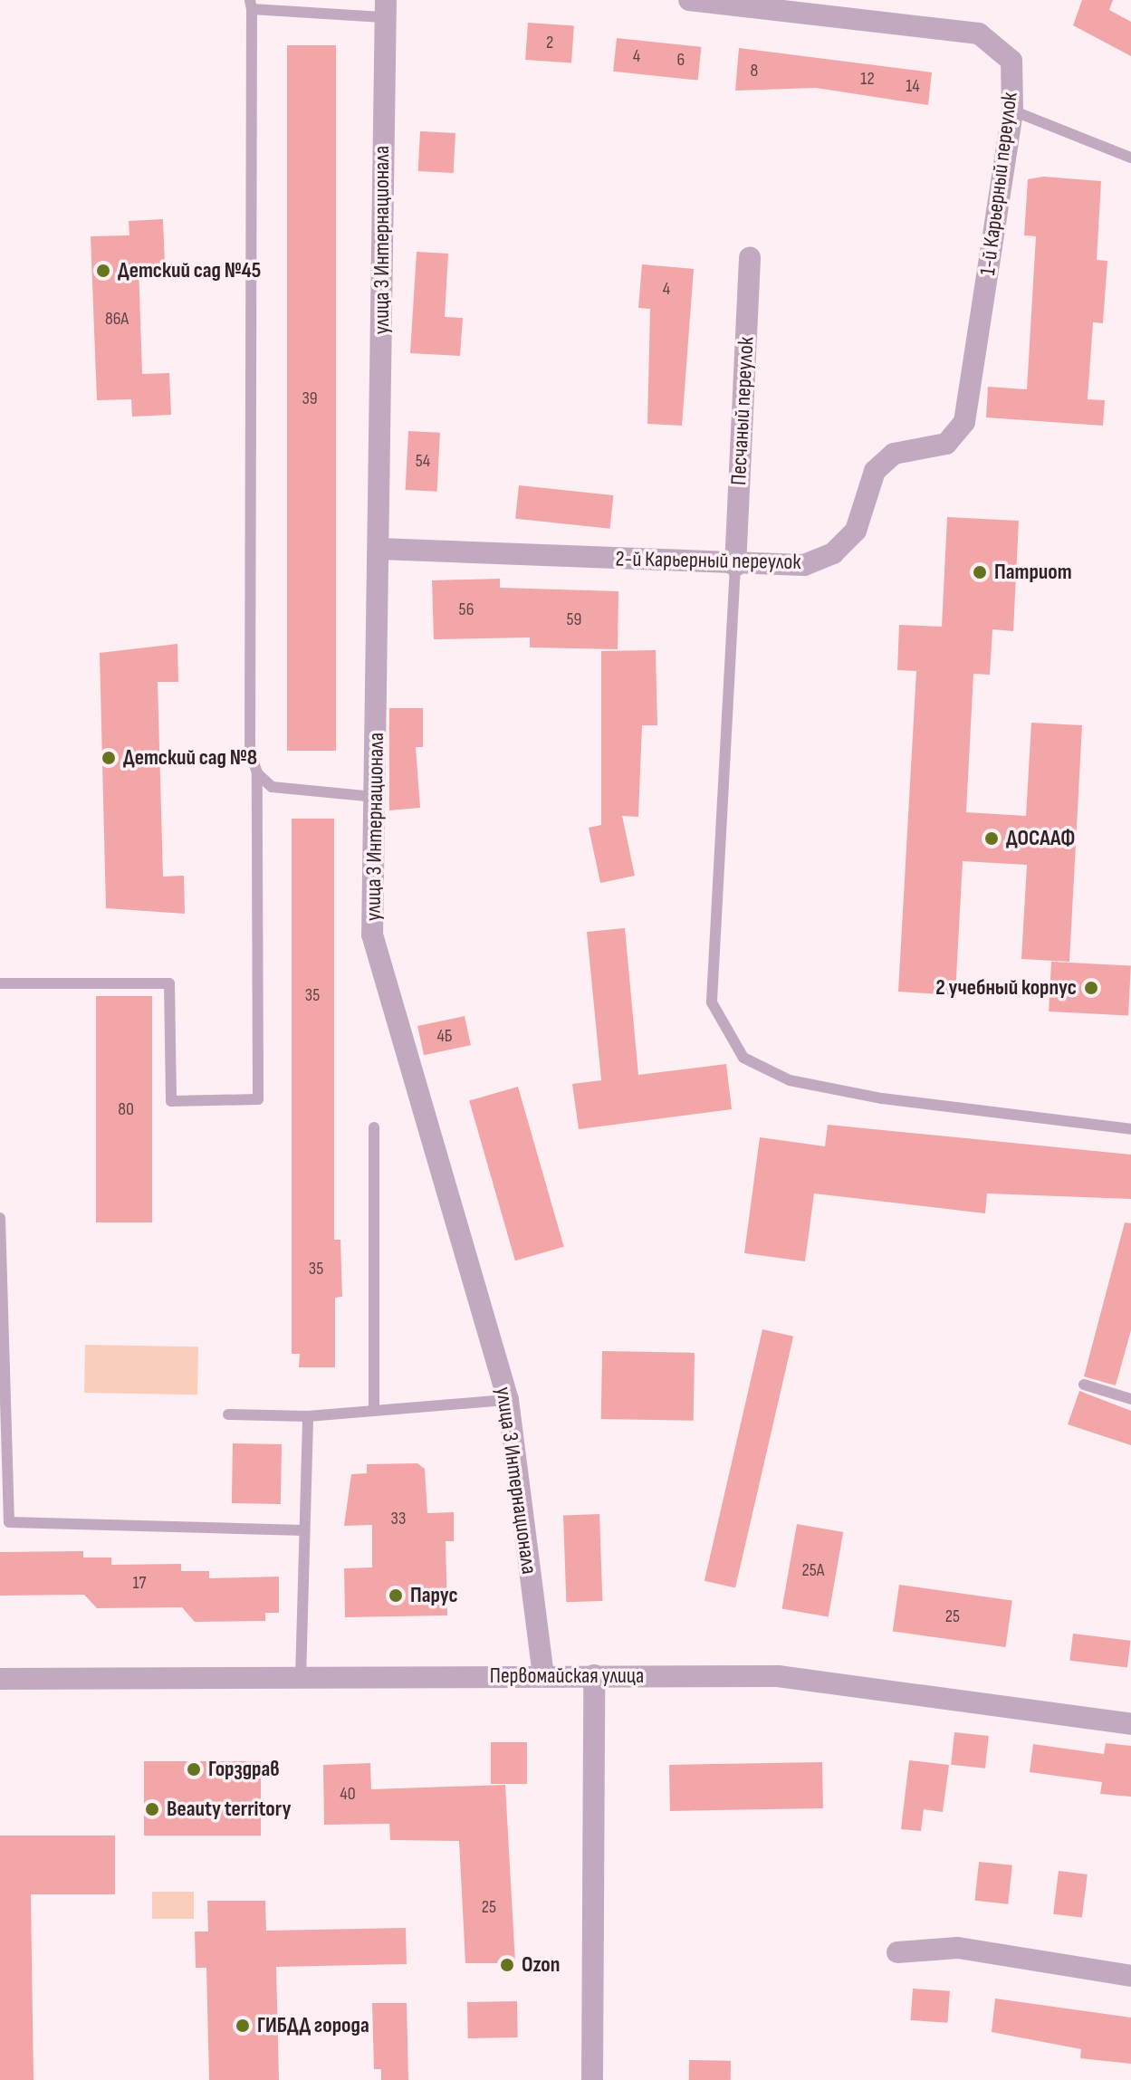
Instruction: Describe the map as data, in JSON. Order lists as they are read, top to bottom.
{
  "streets": {
    "street": [
      "1-й Карьерный переулок",
      "улица 3 Интернационала",
      "Песчаный переулок",
      "2-й Карьерный переулок",
      "Первомайская улица"
    ]
  },
  "crossings": [
    ["1-й Карьерный переулок", "2-й Карьерный переулок"],
    ["улица 3 Интернационала", "2-й Карьерный переулок"],
    ["улица 3 Интернационала", "Первомайская улица"],
    ["Песчаный переулок", "2-й Карьерный переулок"]
  ],
  "places": [
    "Детский сад №45",
    "Патриот",
    "Детский сад №8",
    "ДОСААФ",
    "2 учебный корпус",
    "Парус",
    "Горздрав",
    "Beauty territory",
    "Ozon",
    "ГИБДД города"
  ],
  "house_numbers": [
    "2",
    "4",
    "6",
    "8",
    "12",
    "14",
    "4",
    "86А",
    "39",
    "54",
    "56",
    "59",
    "35",
    "4Б",
    "80",
    "35",
    "33",
    "25А",
    "17",
    "25",
    "40",
    "25"
  ]
}
